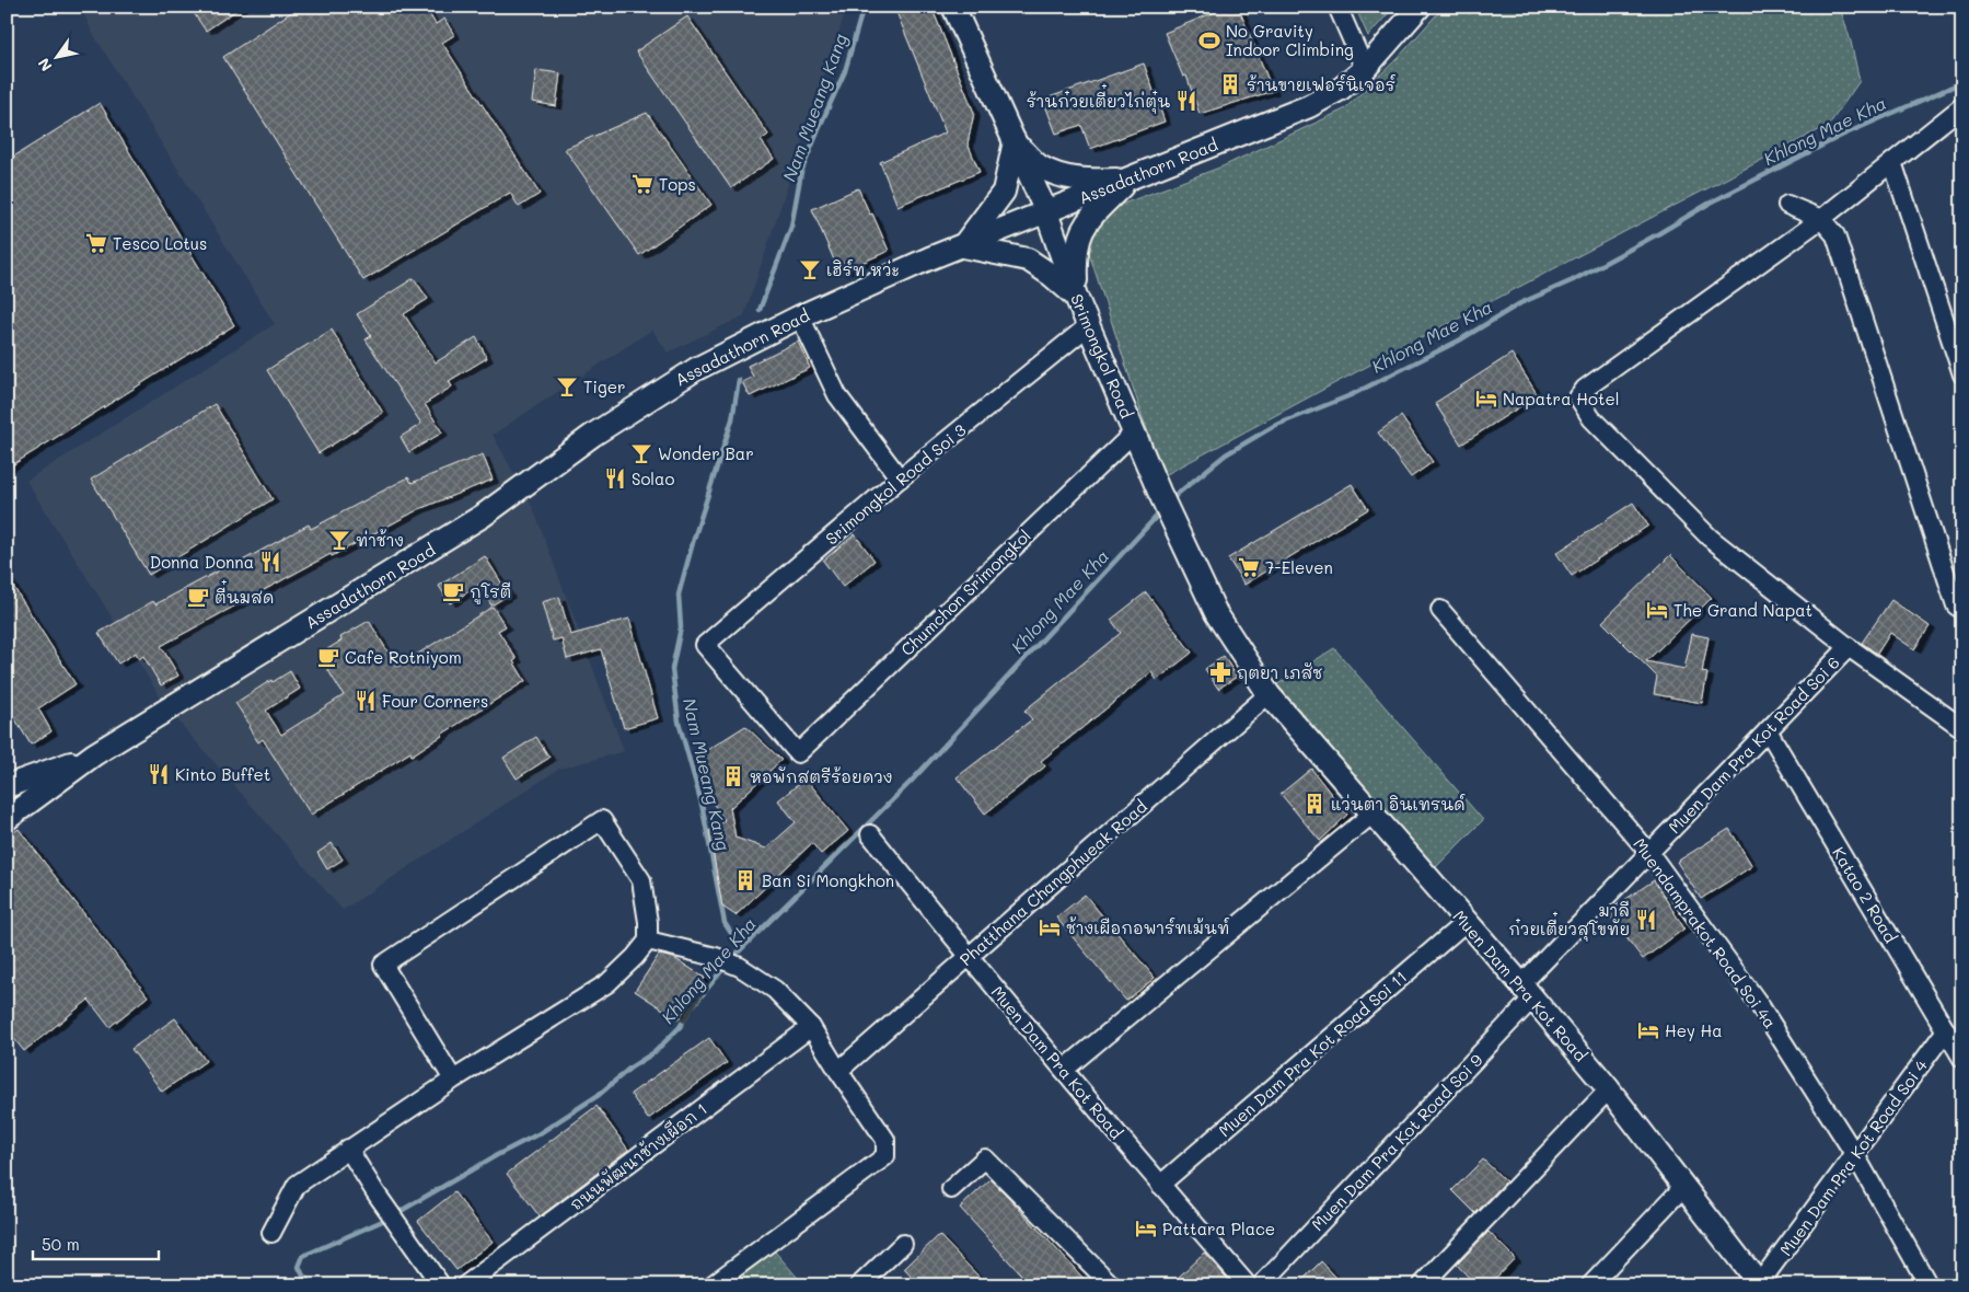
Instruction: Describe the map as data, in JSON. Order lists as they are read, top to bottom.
{
  "streets": {
    "street": [
      "Assadathorn Road",
      "Srimongkol Road",
      "Srimongkol Road Soi 3",
      "Chumchon Srimongkol",
      "Muen Dam Pra Kot Road Soi 6",
      "Phatthana Changphueak Road",
      "Katao 2 Road",
      "Muendamprakot Road Soi 4a",
      "Muen Dam Pra Kot Road",
      "Muen Dam Pra Kot Road Soi 11",
      "Muen Dam Pra Kot Road Soi 9",
      "ถนนพัฒนาช้างเผือก 1",
      "Muen Dam Pra Kot Road Soi 4"
    ]
  },
  "crossings": [
    ["Assadathorn Road", "Srimongkol Road"],
    ["Srimongkol Road", "Srimongkol Road Soi 3"],
    ["Srimongkol Road", "Chumchon Srimongkol"],
    ["Srimongkol Road", "Phatthana Changphueak Road"],
    ["Srimongkol Road", "Muen Dam Pra Kot Road"],
    ["Srimongkol Road Soi 3", "Chumchon Srimongkol"],
    ["Muen Dam Pra Kot Road Soi 6", "Katao 2 Road"],
    ["Muen Dam Pra Kot Road Soi 6", "Muendamprakot Road Soi 4a"],
    ["Muen Dam Pra Kot Road Soi 6", "Muen Dam Pra Kot Road"],
    ["Muen Dam Pra Kot Road Soi 6", "Muen Dam Pra Kot Road Soi 9"],
    ["Phatthana Changphueak Road", "Muen Dam Pra Kot Road"],
    ["Katao 2 Road", "Muen Dam Pra Kot Road Soi 4"],
    ["Muendamprakot Road Soi 4a", "Muen Dam Pra Kot Road Soi 4"],
    ["Muen Dam Pra Kot Road", "Muen Dam Pra Kot Road Soi 11"],
    ["Muen Dam Pra Kot Road", "Muen Dam Pra Kot Road Soi 9"],
    ["Muen Dam Pra Kot Road", "Muen Dam Pra Kot Road Soi 4"]
  ],
  "water": ["Nam Mueang Kang", "Khlong Mae Kha"],
  "places": {
    "sports": ["No Gravity Indoor Climbing"],
    "building": [
      "ร้านขายเฟอร์นิเจอร์",
      "หอพักสตรีร้อยดวง",
      "แว่นตา อินเทรนด์",
      "Ban Si Mongkhon"
    ],
    "restaurant": [
      "ร้านก๋วยเตี๋ยวไก่ตุ๋น",
      "Solao",
      "Donna Donna",
      "Four Corners",
      "Kinto Buffet",
      "มาลี ก๋วยเตี๋ยวสุโขทัย"
    ],
    "supermarket": ["Tops", "Tesco Lotus", "7-Eleven"],
    "bar": [
      "เฮิร์ท หว่ะ",
      "Tiger",
      "Wonder Bar",
      "ท่าช้าง"
    ],
    "hotel": [
      "Napatra Hotel",
      "The Grand Napat",
      "ช้างเผือกอพาร์ทเม้นท์",
      "Hey Ha",
      "Pattara Place"
    ],
    "cafe": ["กูโรตี", "ตี๋นมสด", "Cafe Rotniyom"],
    "pharmacy": ["ฤตยา เภสัช"]
  },
  "scale_bar": "50 m",
  "north": "bottom left"
}
